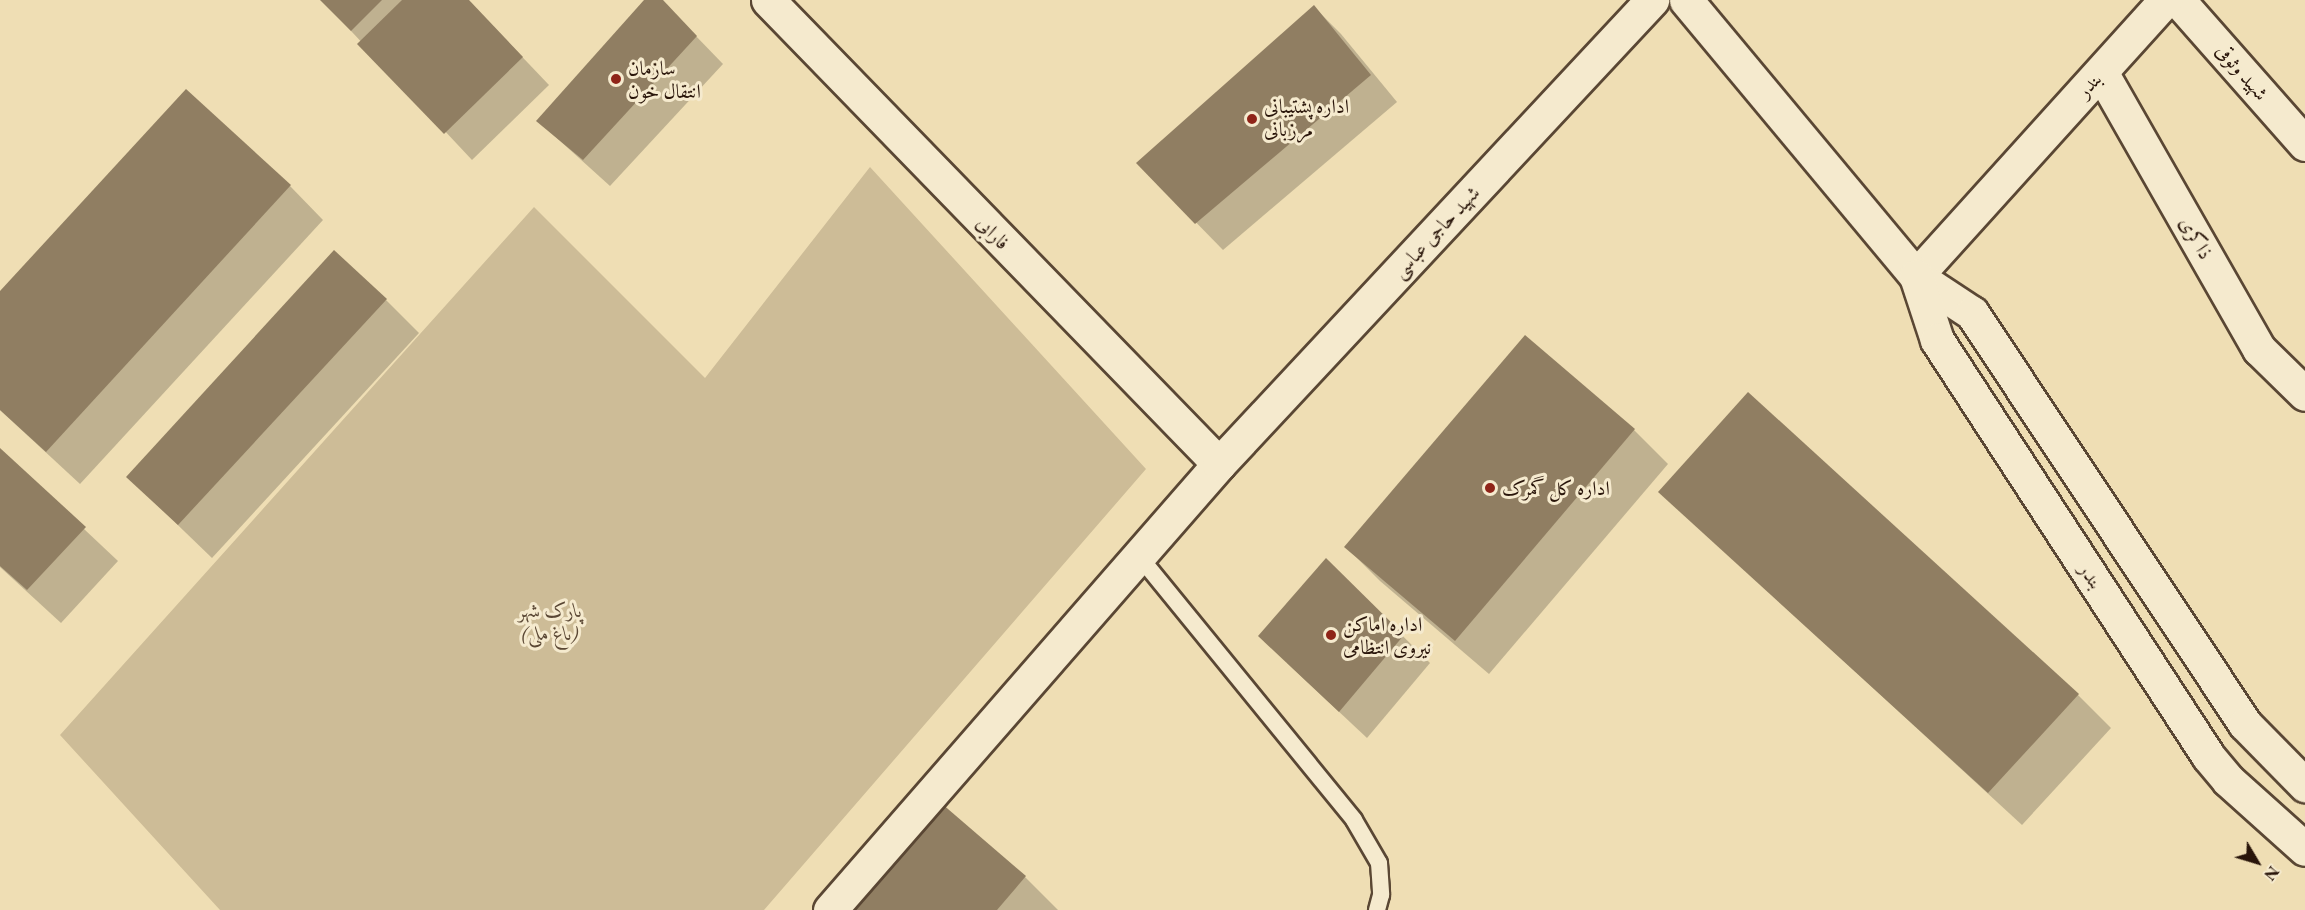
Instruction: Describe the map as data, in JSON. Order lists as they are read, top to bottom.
{
  "streets": {
    "street": [
      "شهید وثوقی",
      "بندر",
      "شهید حاجی عباسی",
      "فارابی",
      "ذاکری"
    ]
  },
  "crossings": [
    ["بندر", "ذاکری"],
    ["شهید حاجی عباسی", "فارابی"]
  ],
  "parks": ["پارک شهر (باغ ملی)"],
  "places": [
    "سازمان انتقال خون",
    "اداره پشتیبانی مرزبانی",
    "اداره کل گمرک",
    "اداره اماکن نیروی انتظامی"
  ],
  "north": "bottom right"
}
